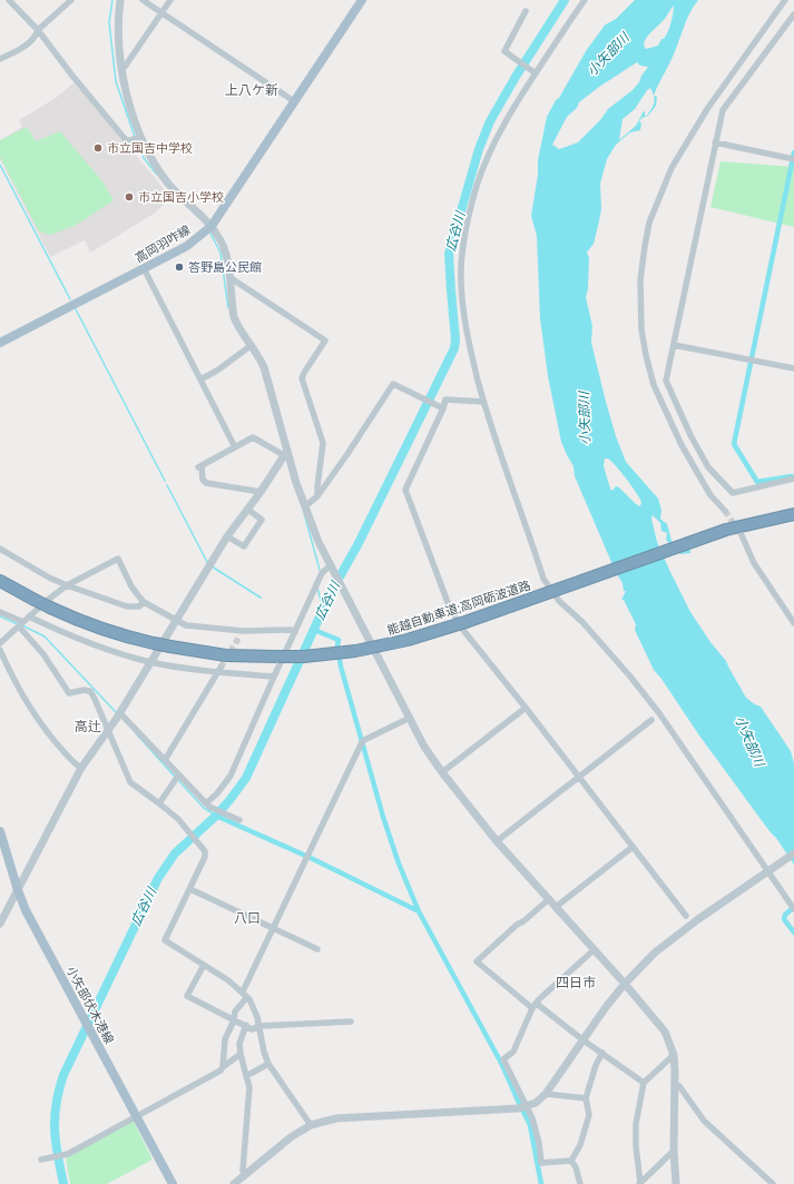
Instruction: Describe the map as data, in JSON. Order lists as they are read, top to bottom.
{
  "streets": {
    "highway": ["能越自動車道;高岡砺波道路"],
    "main road": ["高岡羽咋線", "小矢部伏木港線"]
  },
  "districts": [
    "上八ケ新",
    "高辻",
    "八口",
    "四日市"
  ],
  "water": ["小矢部川", "広谷川"],
  "places": ["市立国吉中学校", "市立国吉小学校", "答野島公民館"]
}
